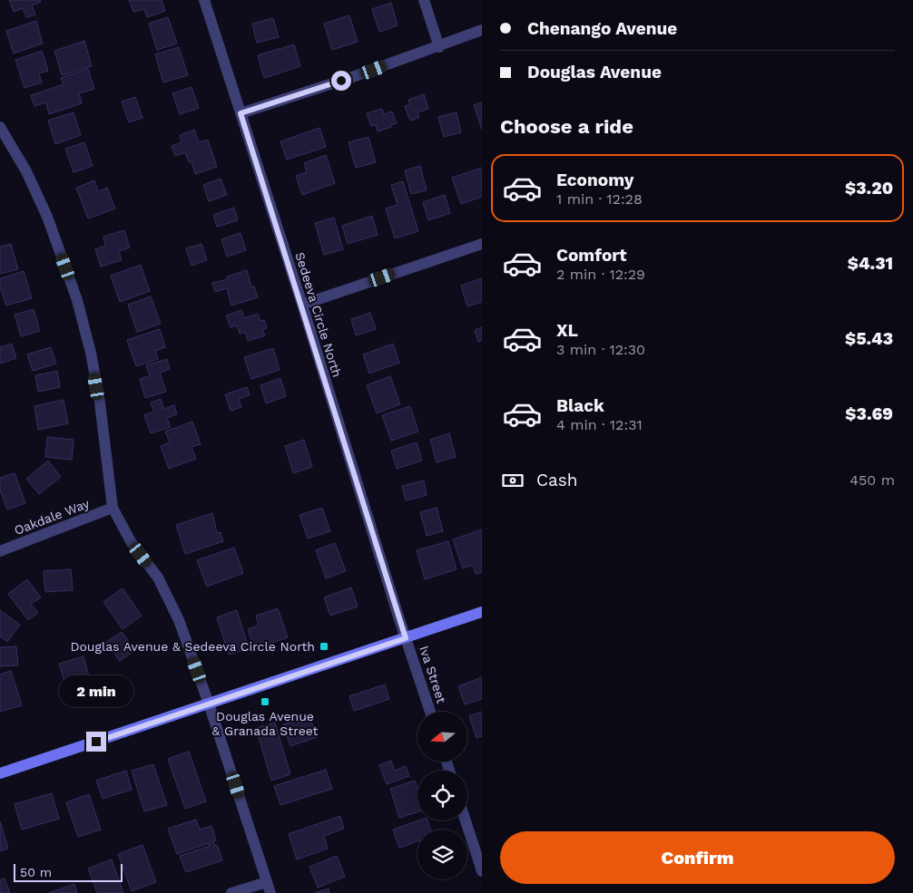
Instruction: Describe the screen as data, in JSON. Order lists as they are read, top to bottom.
{
  "streets": {
    "street": ["Sedeeva Circle North", "Oakdale Way", "Iva Street"]
  },
  "crossings": [
    ["Sedeeva Circle North", "Iva Street"]
  ],
  "places": {
    "transit": ["Douglas Avenue & Sedeeva Circle North", "Douglas Avenue & Granada Street"]
  },
  "scale_bar": "50 m",
  "north": "left",
  "page": {
    "banner": ["Chenango Avenue", "Douglas Avenue"],
    "heading": "Choose a ride",
    "list": [
      {
        "name": "Economy",
        "note": "1 min · 12:28",
        "value": "$3.20"
      },
      {
        "name": "Comfort",
        "note": "2 min · 12:29",
        "value": "$4.31"
      },
      {
        "name": "XL",
        "note": "3 min · 12:30",
        "value": "$5.43"
      },
      {
        "name": "Black",
        "note": "4 min · 12:31",
        "value": "$3.69"
      }
    ],
    "pay": ["Cash", "450 m"],
    "bubble": "2 min",
    "buttons": "Confirm",
    "scale": "50 m"
  }
}
